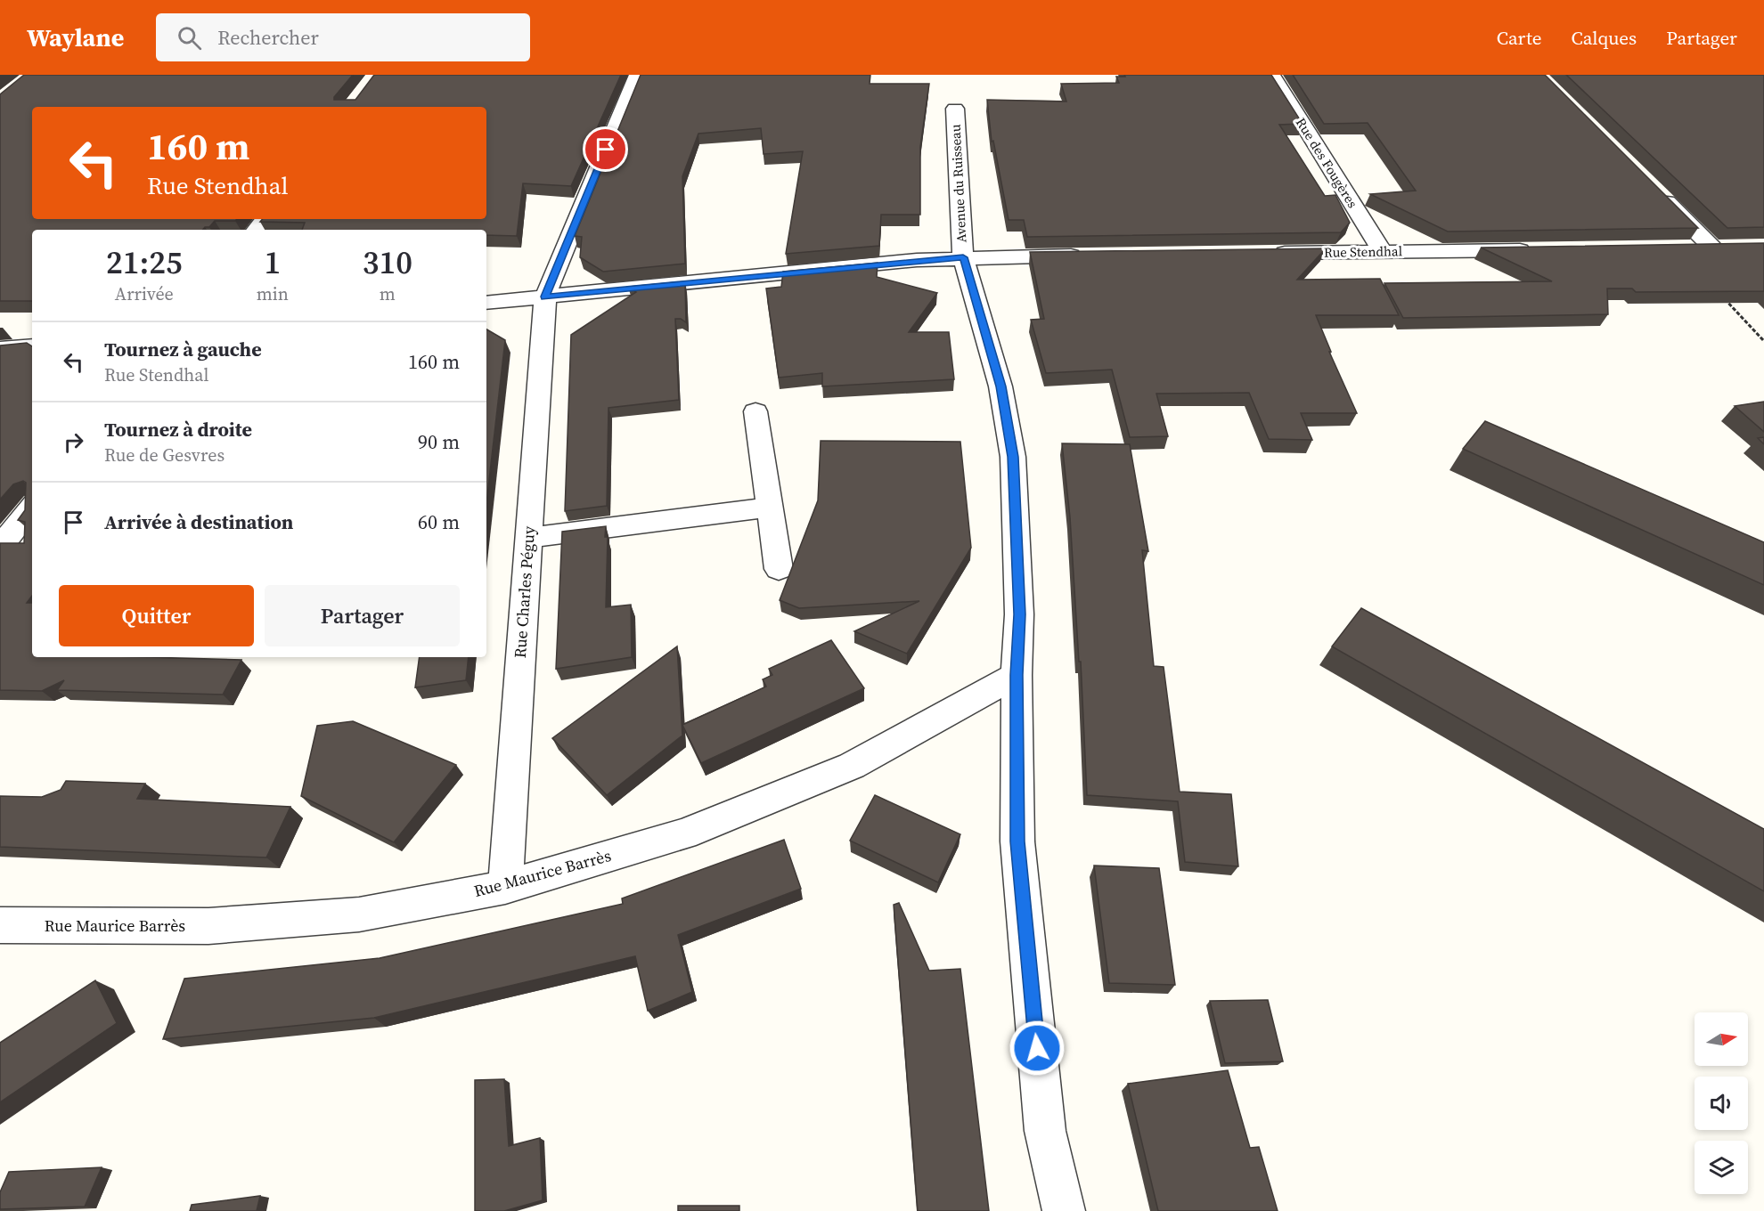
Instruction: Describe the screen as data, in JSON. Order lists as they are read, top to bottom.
{
  "streets": {
    "street": [
      "Rue des Fougères",
      "Avenue du Ruisseau",
      "Rue Stendhal",
      "Rue Charles Péguy",
      "Rue Maurice Barrès"
    ]
  },
  "crossings": [
    ["Rue des Fougères", "Rue Stendhal"],
    ["Avenue du Ruisseau", "Rue Maurice Barrès"],
    ["Rue Charles Péguy", "Rue Maurice Barrès"]
  ],
  "north": "right",
  "page": {
    "header": "Waylane",
    "search": "Rechercher",
    "nav": ["Carte", "Calques", "Partager"],
    "turn": ["160 m", "Rue Stendhal"],
    "eta": [
      "21:25",
      "Arrivée",
      "1",
      "min",
      "310",
      "m"
    ],
    "list": [
      {
        "name": "Tournez à gauche",
        "note": "Rue Stendhal",
        "value": "160 m"
      },
      {
        "name": "Tournez à droite",
        "note": "Rue de Gesvres",
        "value": "90 m"
      },
      {
        "name": "Arrivée à destination",
        "value": "60 m"
      }
    ],
    "buttons": ["Quitter", "Partager"]
  }
}
